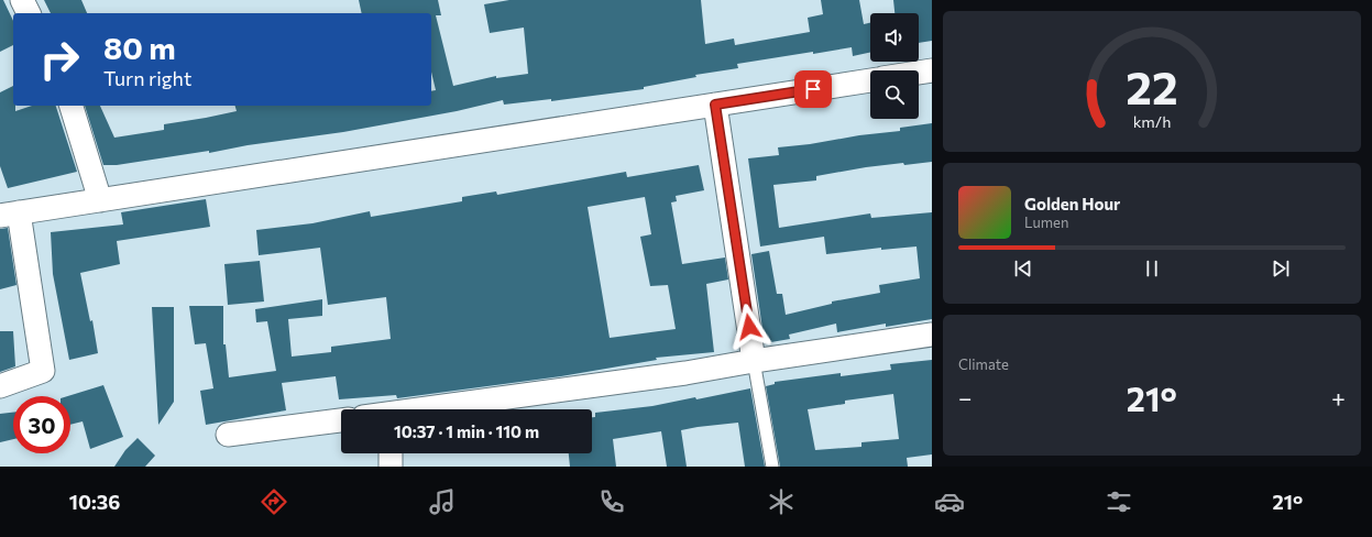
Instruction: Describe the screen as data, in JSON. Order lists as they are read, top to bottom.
{
  "page": {
    "turn": ["80 m", "Turn right"],
    "song": ["Golden Hour", "Lumen"],
    "tile": "Climate",
    "heat": ["−", "21°", "+"],
    "limit": "30",
    "trip": "10:37 · 1 min · 110 m",
    "tabs": ["10:36", "21°"],
    "gauge": ["22", "km/h"]
  }
}
